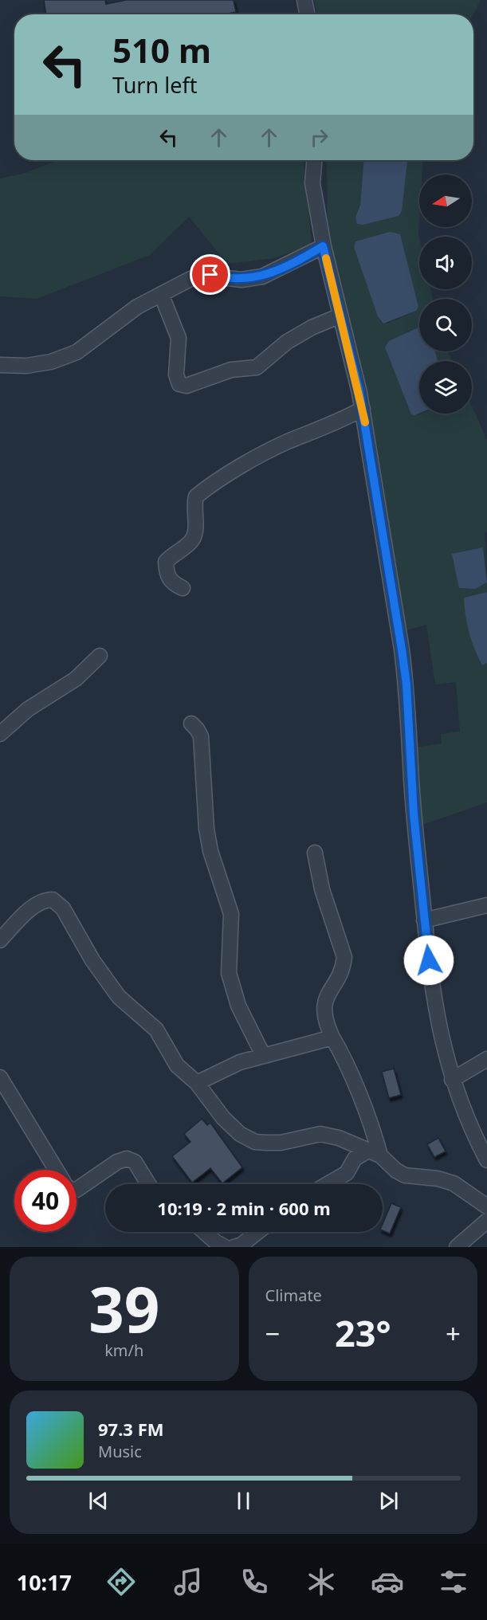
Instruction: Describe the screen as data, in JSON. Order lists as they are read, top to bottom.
{
  "north": "left",
  "page": {
    "turn": ["510 m", "Turn left"],
    "limit": "40",
    "trip": "10:19 · 2 min · 600 m",
    "tile": [
      ["39", "km/h"],
      "Climate"
    ],
    "heat": ["−", "23°", "+"],
    "song": ["97.3 FM", "Music"],
    "tabs": "10:17"
  }
}
